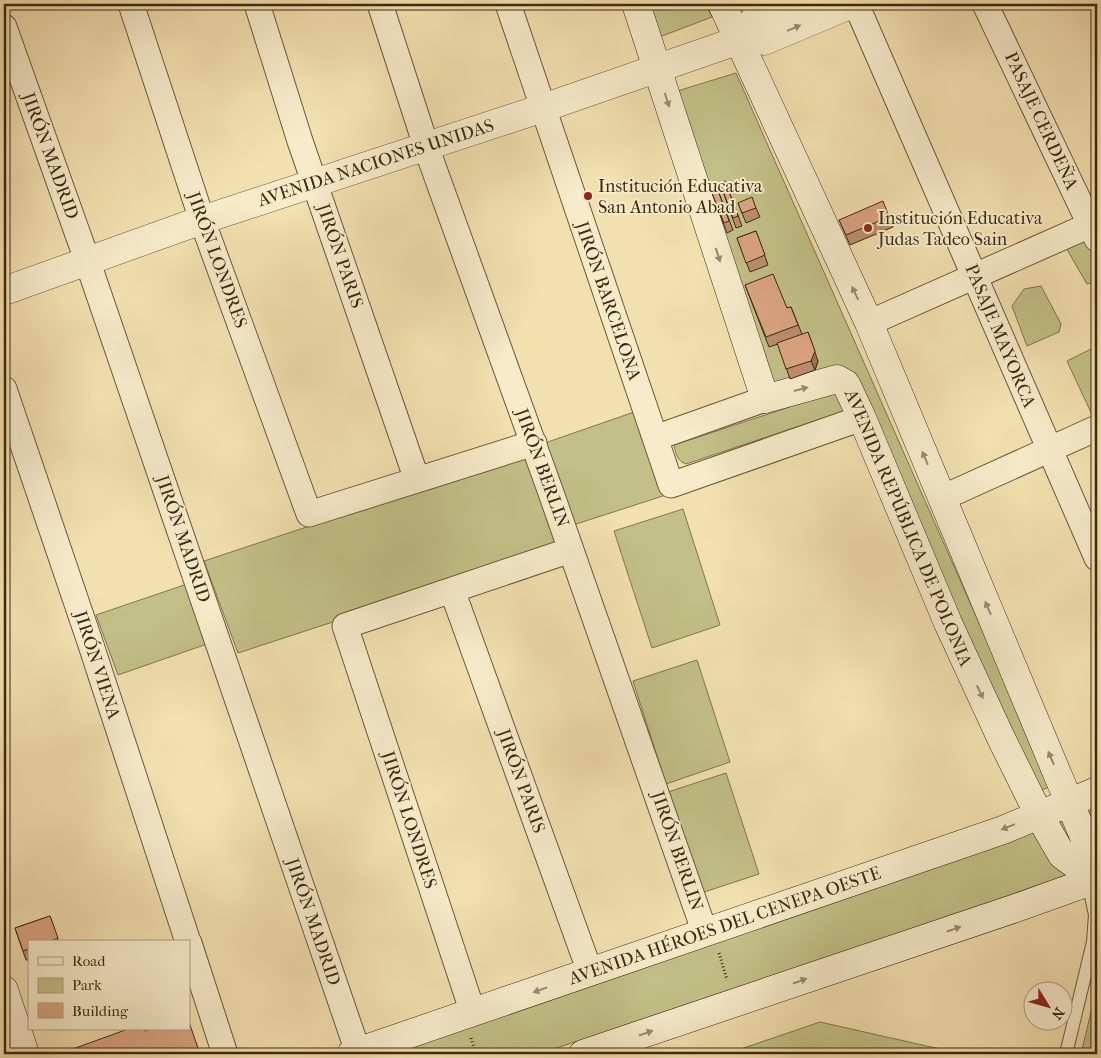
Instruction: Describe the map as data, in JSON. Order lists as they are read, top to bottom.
{
  "streets": {
    "main road": ["AVENIDA NACIONES UNIDAS", "AVENIDA REPÚBLICA DE POLONIA", "AVENIDA HÉROES DEL CENEPA OESTE"],
    "street": [
      "PASAJE CERDEÑA",
      "JIRÓN MADRID",
      "JIRÓN PARIS",
      "JIRÓN LONDRES",
      "JIRÓN BARCELONA",
      "PASAJE MAYORCA",
      "JIRÓN BERLIN",
      "JIRÓN VIENA"
    ]
  },
  "crossings": [
    ["JIRÓN MADRID", "AVENIDA NACIONES UNIDAS"],
    ["JIRÓN MADRID", "AVENIDA HÉROES DEL CENEPA OESTE"],
    ["AVENIDA NACIONES UNIDAS", "JIRÓN PARIS"],
    ["AVENIDA NACIONES UNIDAS", "JIRÓN LONDRES"],
    ["AVENIDA NACIONES UNIDAS", "JIRÓN BARCELONA"],
    ["AVENIDA NACIONES UNIDAS", "JIRÓN BERLIN"],
    ["JIRÓN PARIS", "JIRÓN LONDRES"],
    ["JIRÓN PARIS", "AVENIDA HÉROES DEL CENEPA OESTE"],
    ["JIRÓN LONDRES", "AVENIDA HÉROES DEL CENEPA OESTE"],
    ["JIRÓN BARCELONA", "AVENIDA REPÚBLICA DE POLONIA"],
    ["JIRÓN BERLIN", "AVENIDA HÉROES DEL CENEPA OESTE"],
    ["AVENIDA REPÚBLICA DE POLONIA", "AVENIDA HÉROES DEL CENEPA OESTE"]
  ],
  "places": ["Institución Educativa San Antonio Abad", "Institución Educativa Judas Tadeo Sain"],
  "legend": ["Road", "Park", "Building"],
  "north": "bottom right"
}
